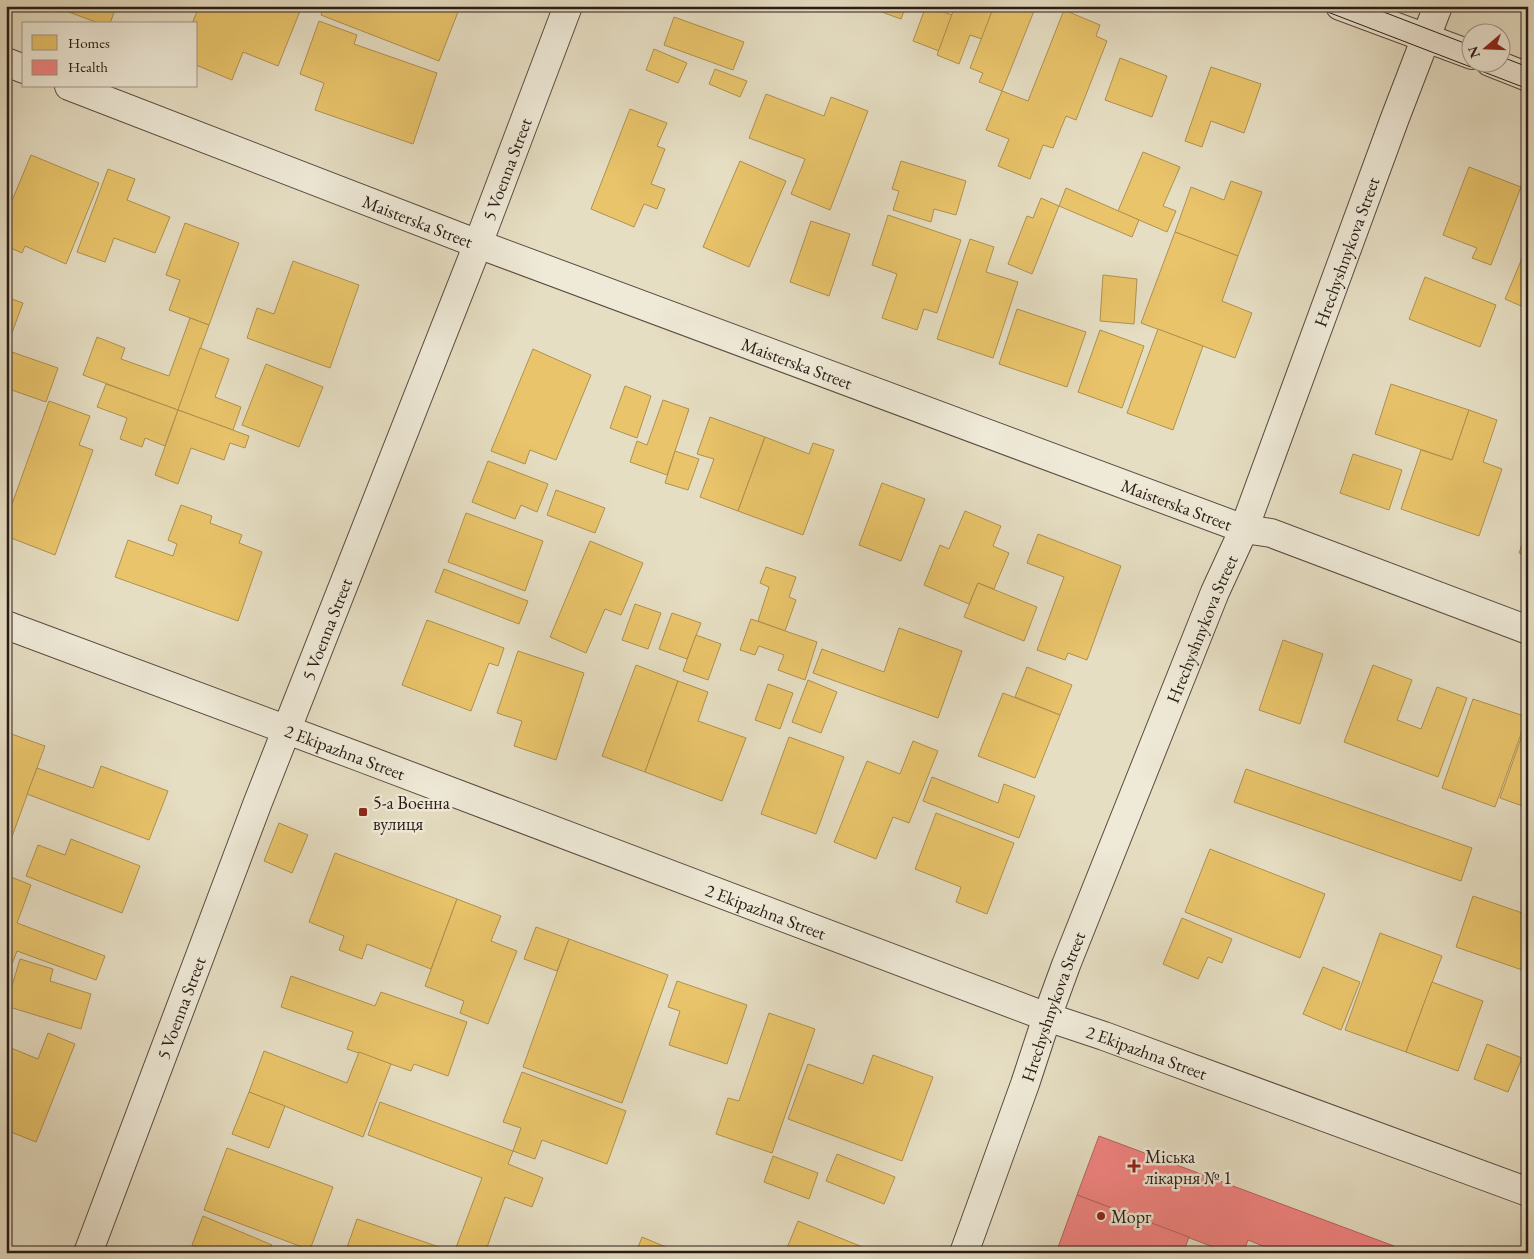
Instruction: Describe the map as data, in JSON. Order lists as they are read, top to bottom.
{
  "streets": {
    "street": [
      "5 Voenna Street",
      "Maisterska Street",
      "Hrechyshnykova Street",
      "2 Ekipazhna Street"
    ]
  },
  "crossings": [
    ["5 Voenna Street", "Maisterska Street"],
    ["5 Voenna Street", "2 Ekipazhna Street"],
    ["Maisterska Street", "Hrechyshnykova Street"],
    ["Hrechyshnykova Street", "2 Ekipazhna Street"]
  ],
  "places": {
    "transit": ["5-а Воєнна вулиця"],
    "health": ["Міська лікарня № 1"],
    "other": ["Морг"]
  },
  "legend": ["Homes", "Health"],
  "north": "left"
}
